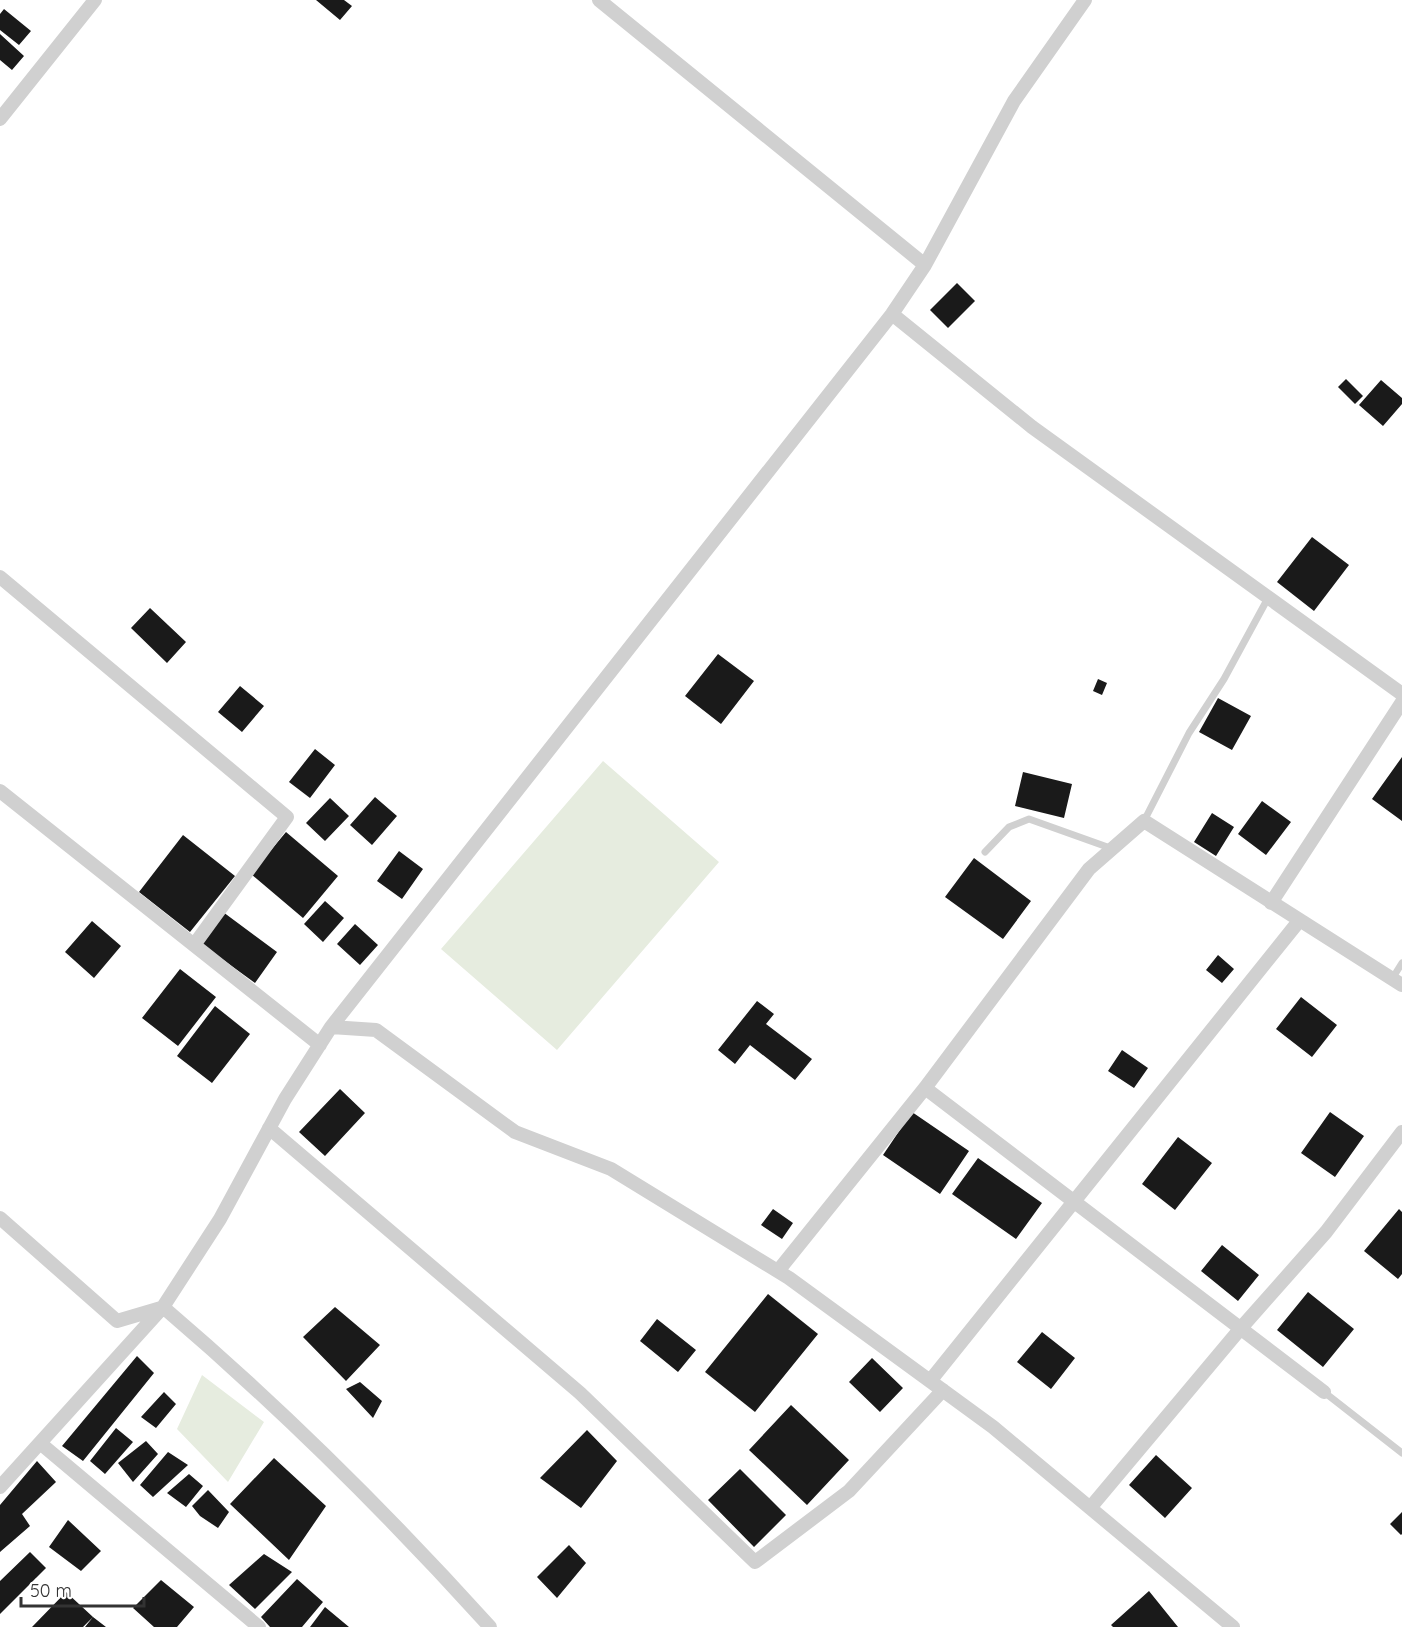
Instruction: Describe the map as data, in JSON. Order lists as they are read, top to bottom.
{
  "scale_bar": "50 m"
}
